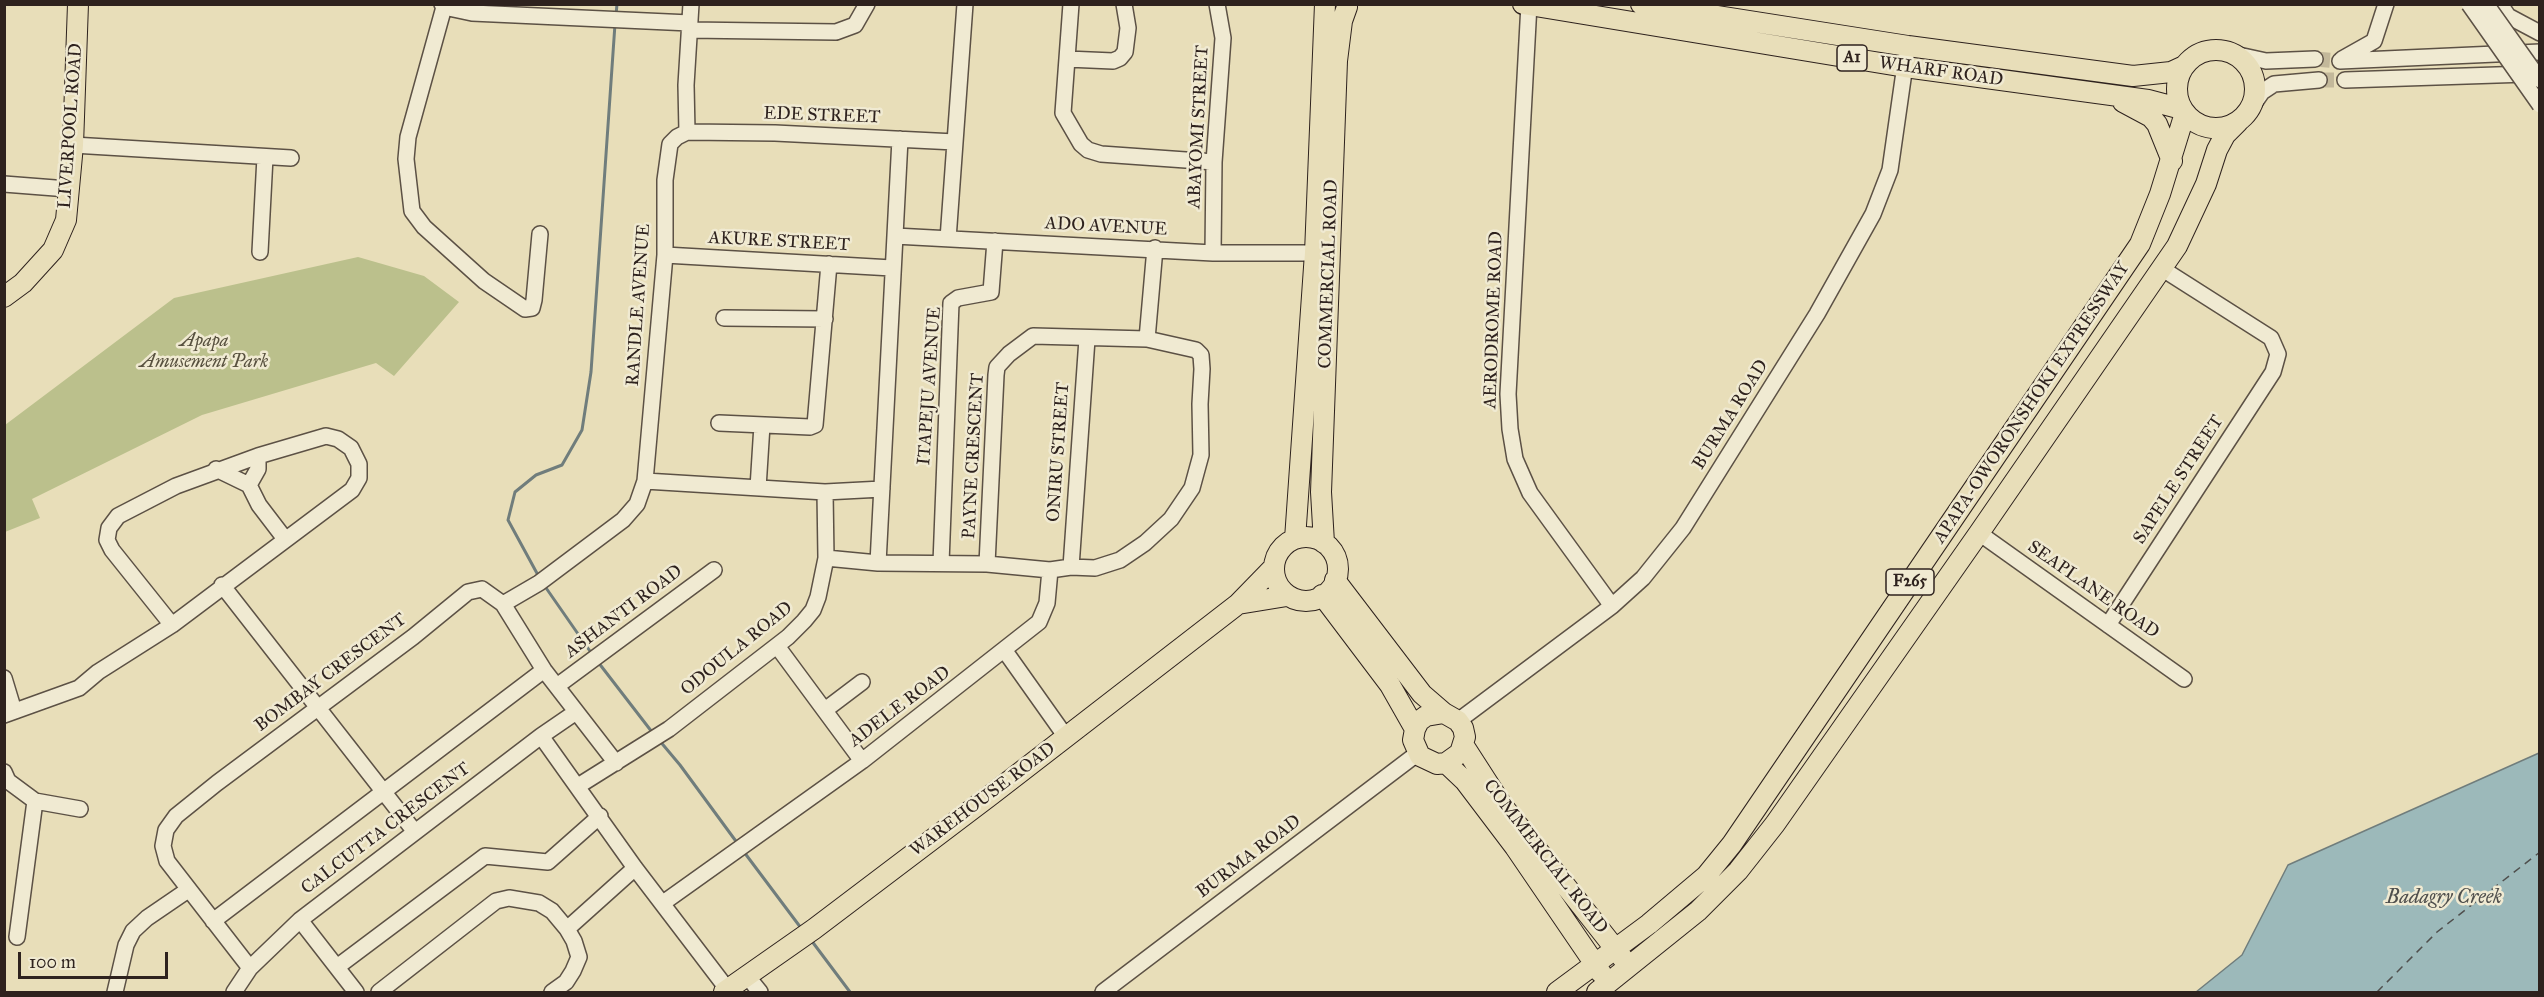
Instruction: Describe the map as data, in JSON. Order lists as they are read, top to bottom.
{
  "streets": {
    "main road": [
      "A1",
      "WHARF ROAD",
      "LIVERPOOL ROAD",
      "COMMERCIAL ROAD",
      "APAPA-OWORONSHOKI EXPRESSWAY",
      "F265",
      "WAREHOUSE ROAD"
    ],
    "street": [
      "EDE STREET",
      "ABAYOMI STREET",
      "ADO AVENUE",
      "AKURE STREET",
      "RANDLE AVENUE",
      "AERODROME ROAD",
      "ITAPEJU AVENUE",
      "BURMA ROAD",
      "ONIRU STREET",
      "PAYNE CRESCENT",
      "SAPELE STREET",
      "SEAPLANE ROAD",
      "ASHANTI ROAD",
      "ODOULA ROAD",
      "BOMBAY CRESCENT",
      "ADELE ROAD",
      "CALCUTTA CRESCENT"
    ]
  },
  "crossings": [
    ["WHARF ROAD", "AERODROME ROAD"],
    ["WHARF ROAD", "APAPA-OWORONSHOKI EXPRESSWAY"],
    ["WHARF ROAD", "BURMA ROAD"],
    ["EDE STREET", "RANDLE AVENUE"],
    ["ABAYOMI STREET", "ADO AVENUE"],
    ["ADO AVENUE", "COMMERCIAL ROAD"],
    ["ADO AVENUE", "ITAPEJU AVENUE"],
    ["AKURE STREET", "RANDLE AVENUE"],
    ["COMMERCIAL ROAD", "APAPA-OWORONSHOKI EXPRESSWAY"],
    ["COMMERCIAL ROAD", "BURMA ROAD"],
    ["COMMERCIAL ROAD", "WAREHOUSE ROAD"],
    ["RANDLE AVENUE", "BOMBAY CRESCENT"],
    ["AERODROME ROAD", "BURMA ROAD"],
    ["APAPA-OWORONSHOKI EXPRESSWAY", "SAPELE STREET"],
    ["APAPA-OWORONSHOKI EXPRESSWAY", "SEAPLANE ROAD"],
    ["ONIRU STREET", "PAYNE CRESCENT"],
    ["SAPELE STREET", "SEAPLANE ROAD"],
    ["ASHANTI ROAD", "BOMBAY CRESCENT"],
    ["ODOULA ROAD", "BOMBAY CRESCENT"],
    ["BOMBAY CRESCENT", "CALCUTTA CRESCENT"]
  ],
  "water": ["Badagry Creek"],
  "parks": ["Apapa Amusement Park"],
  "scale_bar": "100 m"
}
